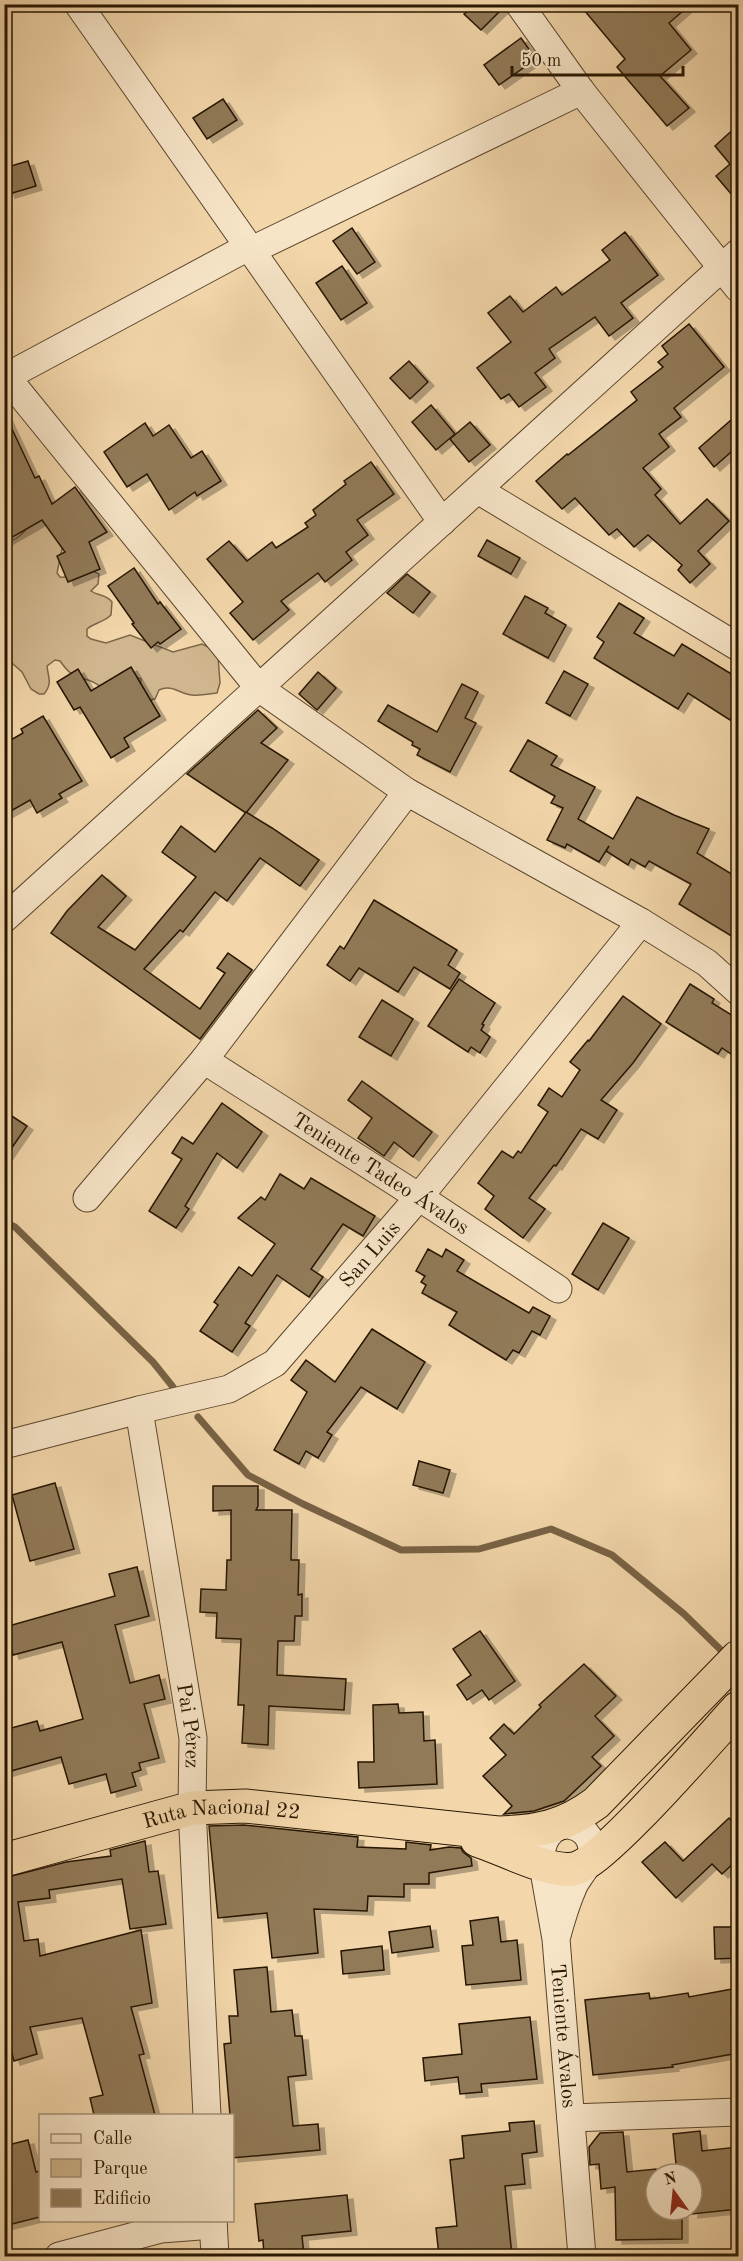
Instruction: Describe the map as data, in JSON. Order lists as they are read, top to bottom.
{
  "streets": {
    "highway": ["Ruta Nacional 22"],
    "street": [
      "Teniente Tadeo Ávalos",
      "San Luis",
      "Pai Pérez",
      "Teniente Ávalos"
    ]
  },
  "crossings": [
    ["Teniente Tadeo Ávalos", "San Luis"],
    ["San Luis", "Pai Pérez"],
    ["Pai Pérez", "Ruta Nacional 22"],
    ["Ruta Nacional 22", "Teniente Ávalos"]
  ],
  "legend": ["Calle", "Parque", "Edificio"],
  "scale_bar": "50 m",
  "north": "top"
}
